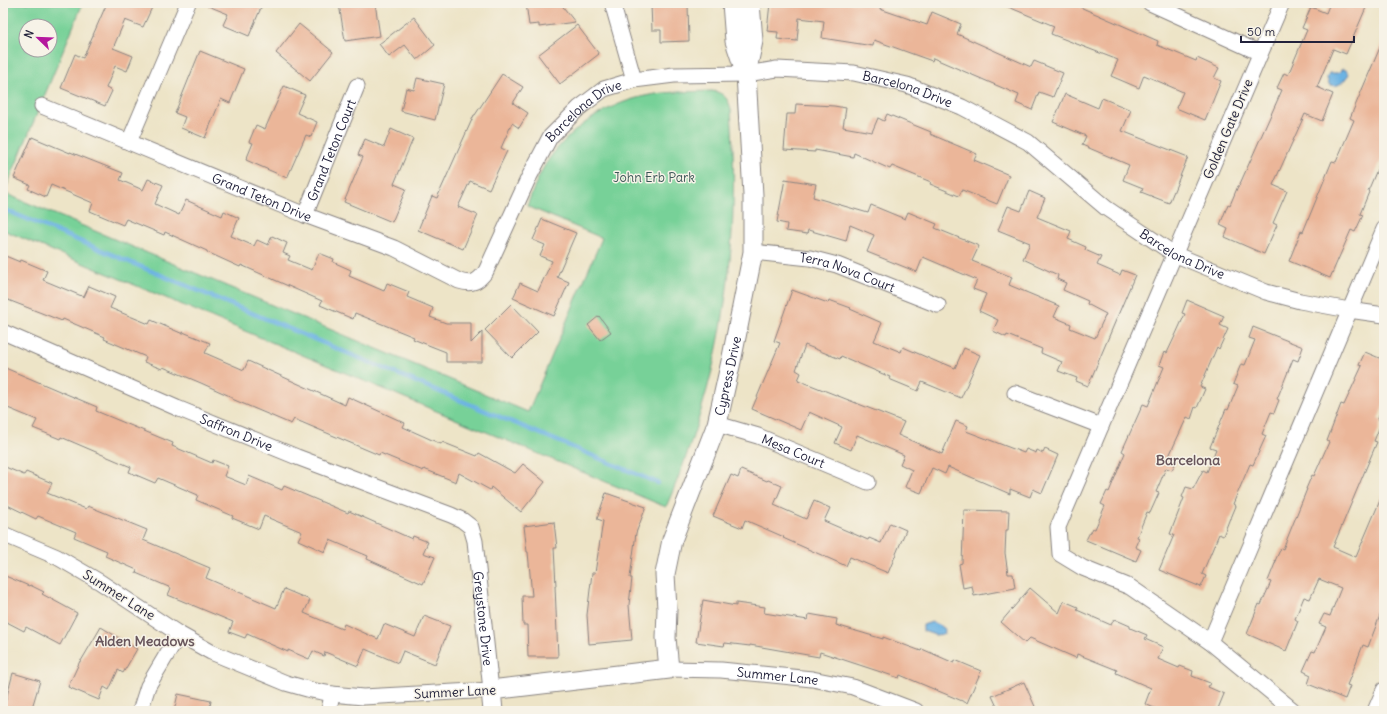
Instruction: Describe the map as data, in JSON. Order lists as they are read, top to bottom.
{
  "streets": {
    "street": [
      "Barcelona Drive",
      "Golden Gate Drive",
      "Grand Teton Court",
      "Grand Teton Drive",
      "Terra Nova Court",
      "Cypress Drive",
      "Saffron Drive",
      "Mesa Court",
      "Summer Lane",
      "Greystone Drive"
    ]
  },
  "crossings": [
    ["Barcelona Drive", "Golden Gate Drive"],
    ["Barcelona Drive", "Grand Teton Drive"],
    ["Barcelona Drive", "Cypress Drive"],
    ["Grand Teton Court", "Grand Teton Drive"],
    ["Terra Nova Court", "Cypress Drive"],
    ["Cypress Drive", "Mesa Court"],
    ["Cypress Drive", "Summer Lane"],
    ["Saffron Drive", "Greystone Drive"],
    ["Summer Lane", "Greystone Drive"]
  ],
  "districts": ["Barcelona", "Alden Meadows"],
  "parks": ["John Erb Park"],
  "scale_bar": "50 m",
  "north": "top left"
}
